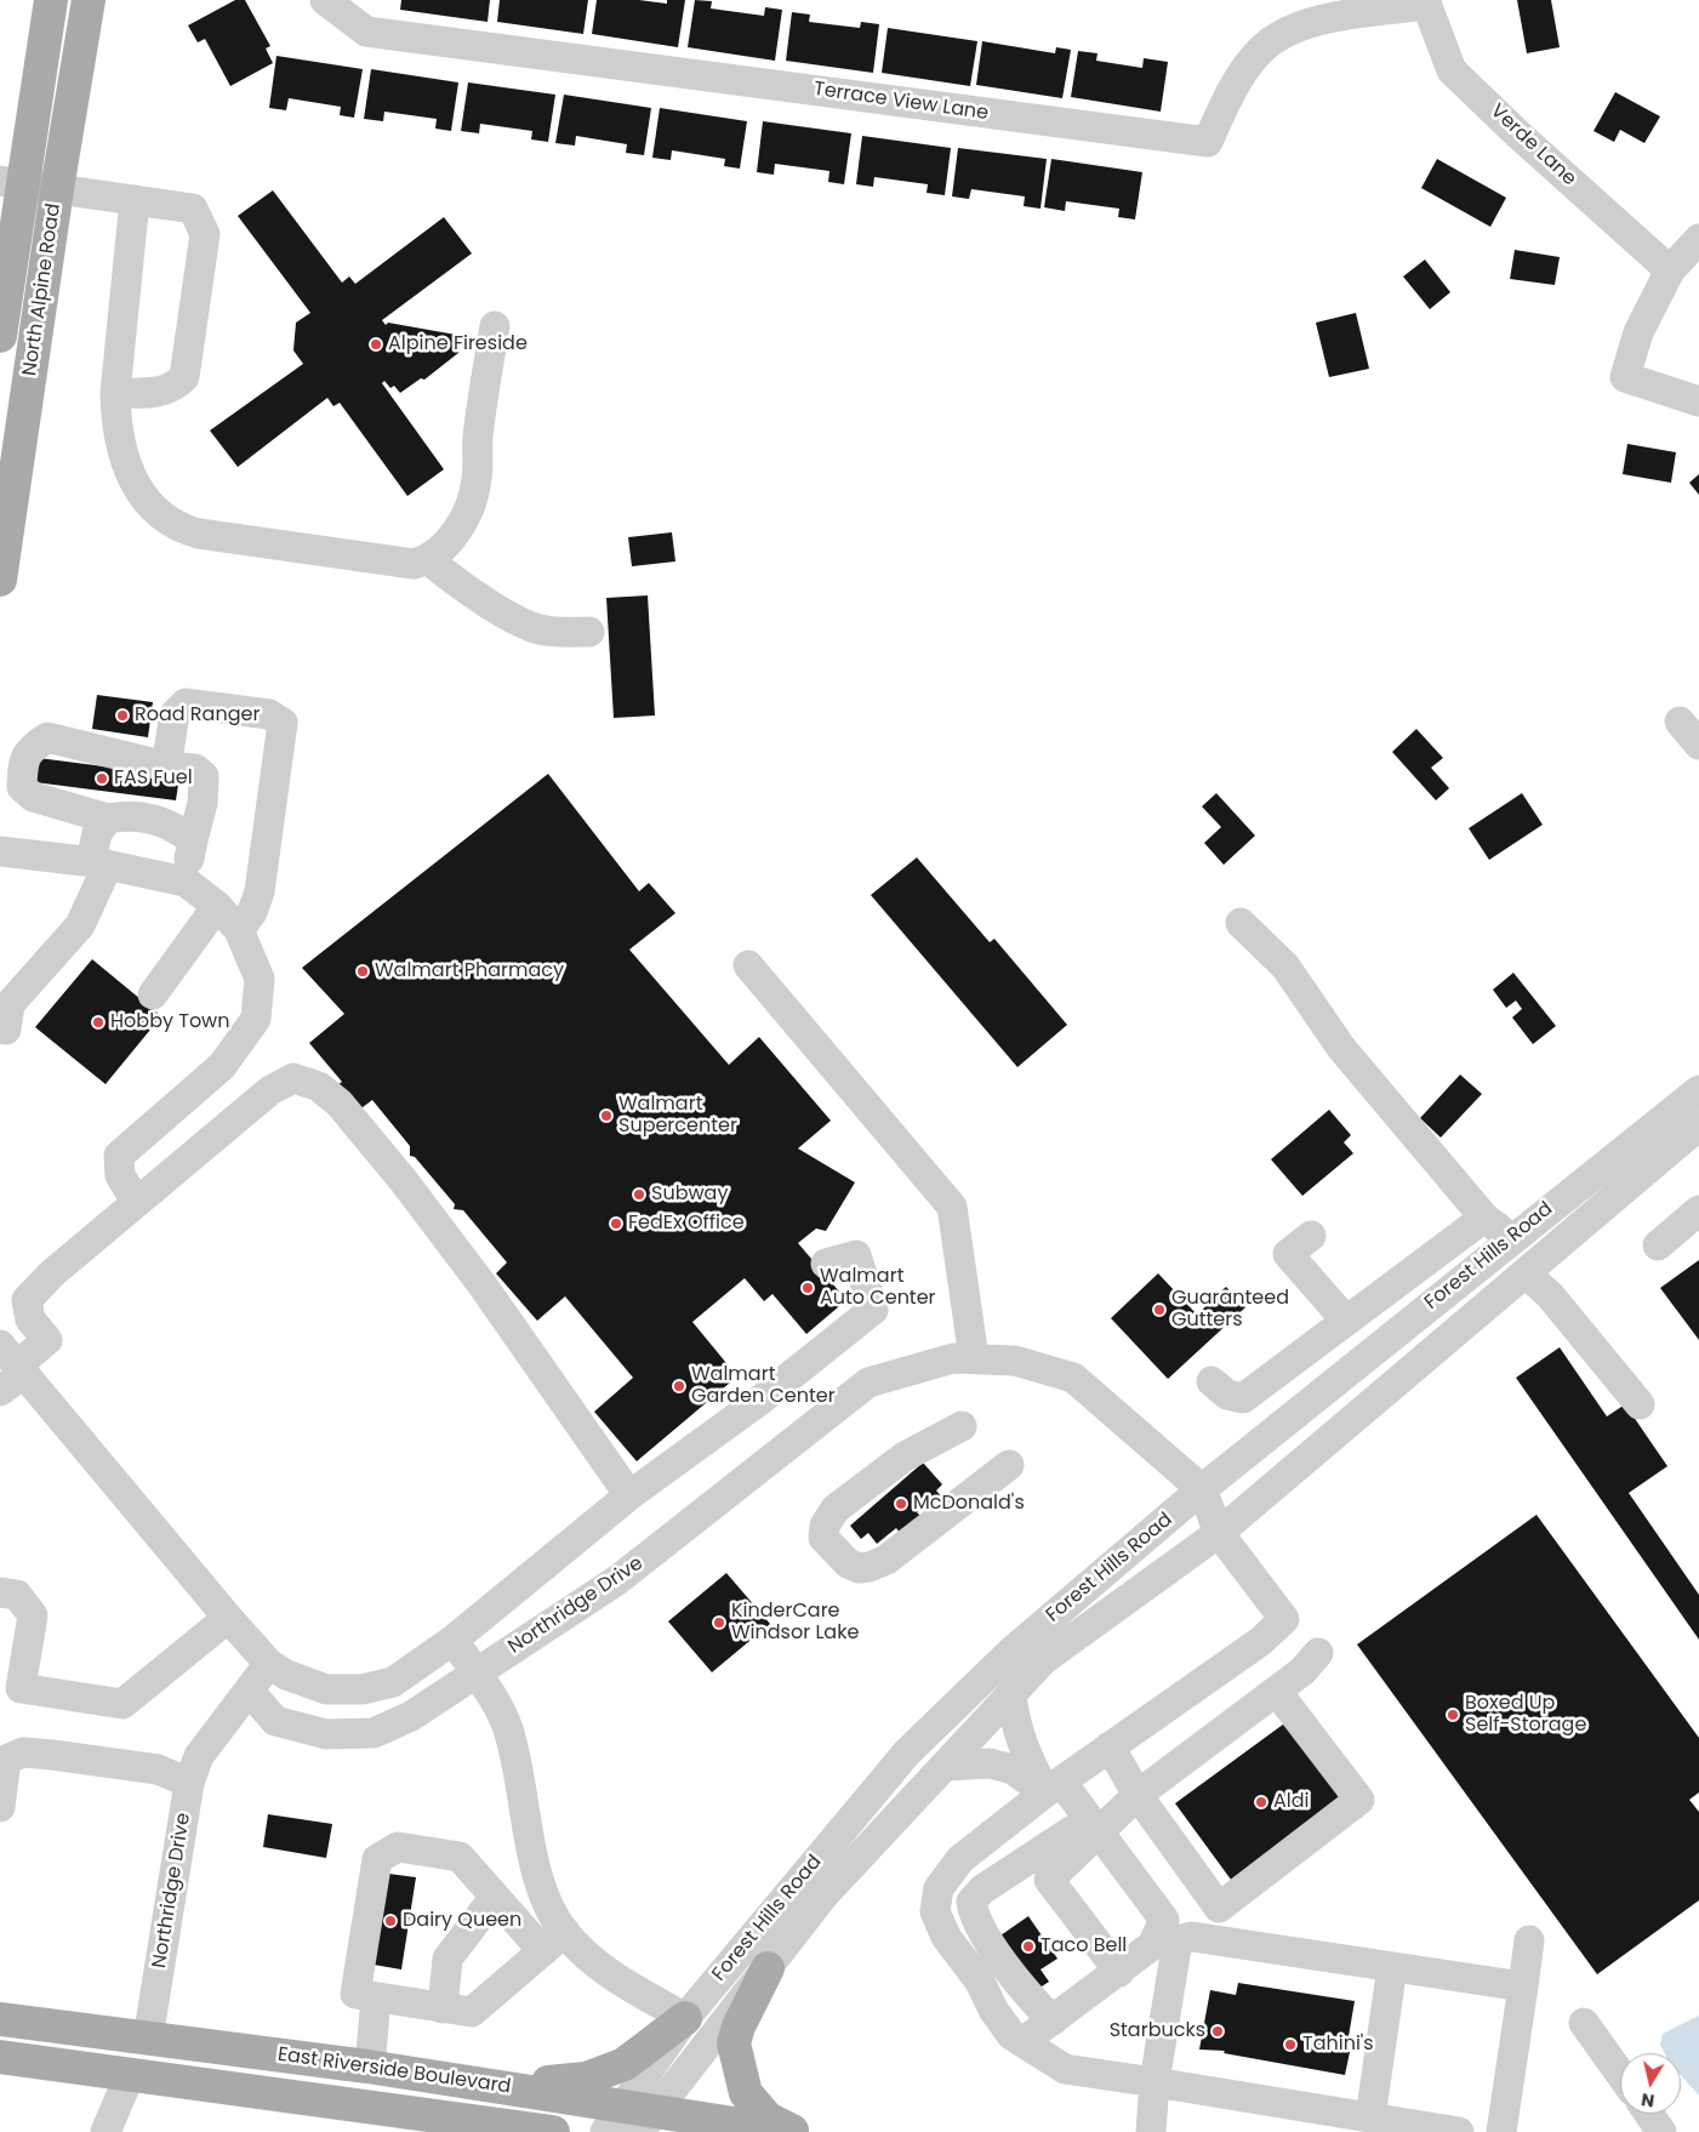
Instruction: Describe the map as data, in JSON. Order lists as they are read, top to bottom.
{
  "streets": {
    "main road": ["North Alpine Road", "East Riverside Boulevard"],
    "street": [
      "Terrace View Lane",
      "Verde Lane",
      "Forest Hills Road",
      "Northridge Drive"
    ]
  },
  "crossings": [
    ["Terrace View Lane", "Verde Lane"],
    ["Forest Hills Road", "Northridge Drive"],
    ["Forest Hills Road", "East Riverside Boulevard"],
    ["Northridge Drive", "East Riverside Boulevard"]
  ],
  "places": [
    "Alpine Fireside",
    "Road Ranger",
    "FAS Fuel",
    "Walmart Pharmacy",
    "Hobby Town",
    "Walmart Supercenter",
    "Subway",
    "FedEx Office",
    "Walmart Auto Center",
    "Guaranteed Gutters",
    "Walmart Garden Center",
    "McDonald's",
    "KinderCare Windsor Lake",
    "Boxed Up Self-Storage",
    "Aldi",
    "Dairy Queen",
    "Taco Bell",
    "Starbucks",
    "Tahini's"
  ],
  "north": "bottom"
}
